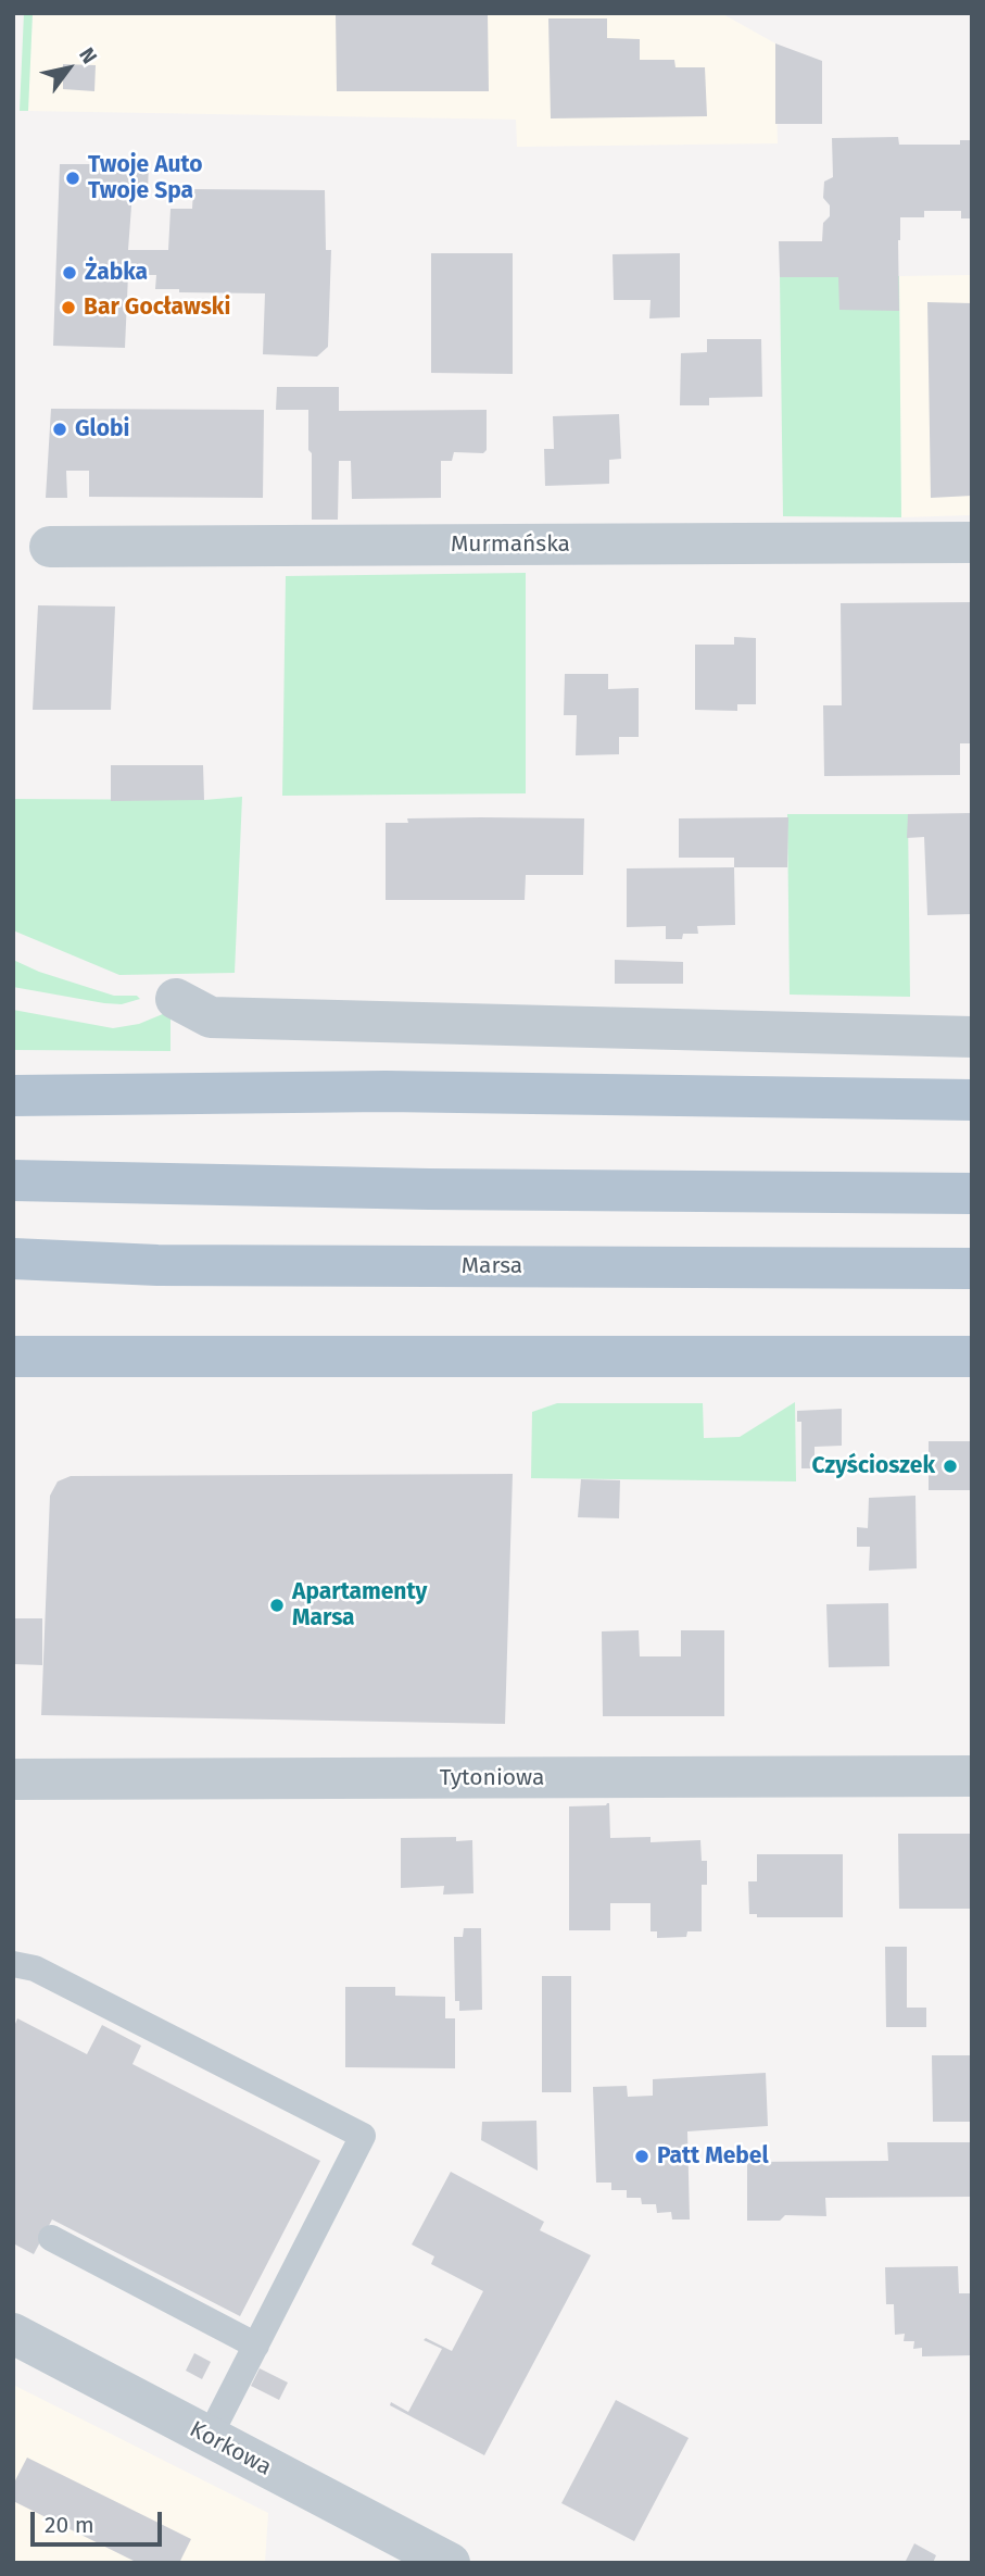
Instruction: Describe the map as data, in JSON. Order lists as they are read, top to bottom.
{
  "streets": {
    "main road": ["Marsa"],
    "street": ["Murmańska", "Tytoniowa", "Korkowa"]
  },
  "places": [
    "Twoje Auto Twoje Spa",
    "Żabka",
    "Bar Gocławski",
    "Globi",
    "Czyścioszek",
    "Apartamenty Marsa",
    "Patt Mebel"
  ],
  "scale_bar": "20 m",
  "north": "top right"
}
